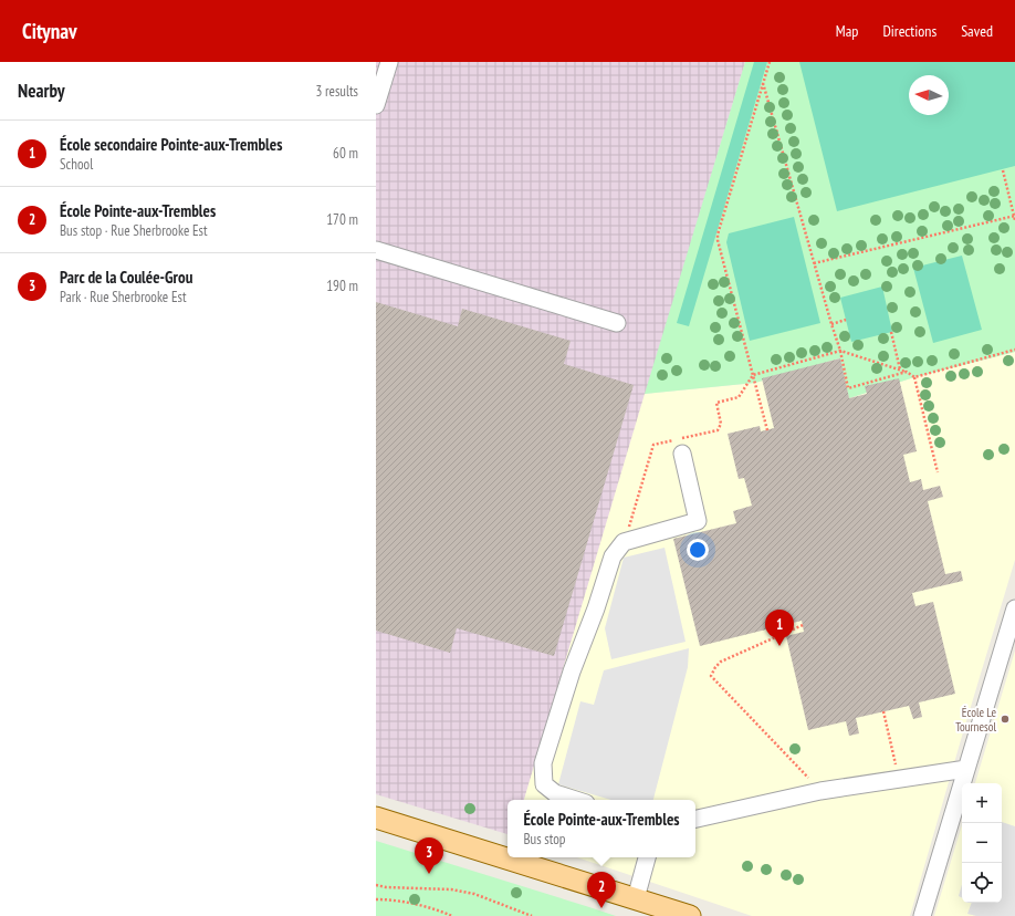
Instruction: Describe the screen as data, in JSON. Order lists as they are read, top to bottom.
{
  "places": ["École Le Tournesol"],
  "north": "left",
  "page": {
    "header": "Citynav",
    "nav": ["Map", "Directions", "Saved"],
    "heading": ["Nearby", "3 results"],
    "list": [
      {
        "mark": "1",
        "name": "École secondaire Pointe-aux-Trembles",
        "note": "School",
        "value": "60 m"
      },
      {
        "mark": "2",
        "name": "École Pointe-aux-Trembles",
        "note": "Bus stop · Rue Sherbrooke Est",
        "value": "170 m"
      },
      {
        "mark": "3",
        "name": "Parc de la Coulée-Grou",
        "note": "Park · Rue Sherbrooke Est",
        "value": "190 m"
      }
    ],
    "pins": ["1", "3", "2"],
    "map_buttons": ["+", "−"],
    "popup": ["École Pointe-aux-Trembles", "Bus stop"]
  }
}
